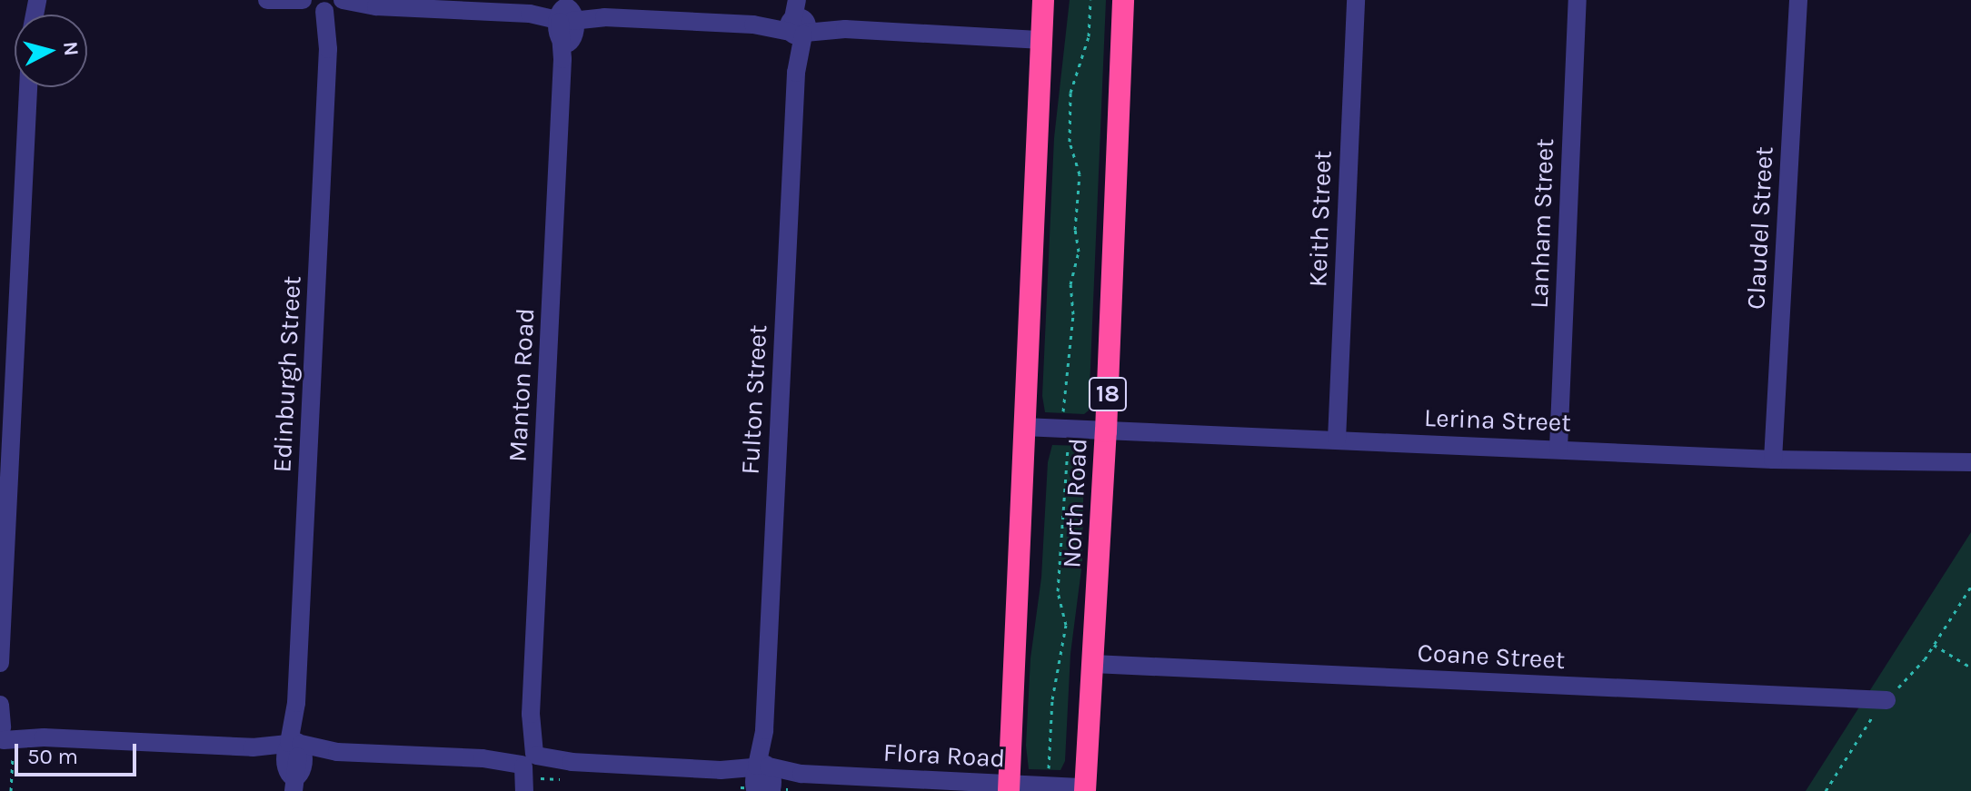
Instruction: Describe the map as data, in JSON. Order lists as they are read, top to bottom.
{
  "streets": {
    "highway": ["18", "North Road"],
    "street": [
      "Keith Street",
      "Lanham Street",
      "Claudel Street",
      "Edinburgh Street",
      "Manton Road",
      "Fulton Street",
      "Lerina Street",
      "Coane Street",
      "Flora Road"
    ]
  },
  "crossings": [
    ["Keith Street", "Lerina Street"],
    ["Lanham Street", "Lerina Street"],
    ["Claudel Street", "Lerina Street"],
    ["Edinburgh Street", "Flora Road"],
    ["Manton Road", "Flora Road"],
    ["Fulton Street", "Flora Road"],
    ["Lerina Street", "North Road"],
    ["North Road", "Coane Street"],
    ["North Road", "Flora Road"]
  ],
  "scale_bar": "50 m",
  "north": "right"
}
